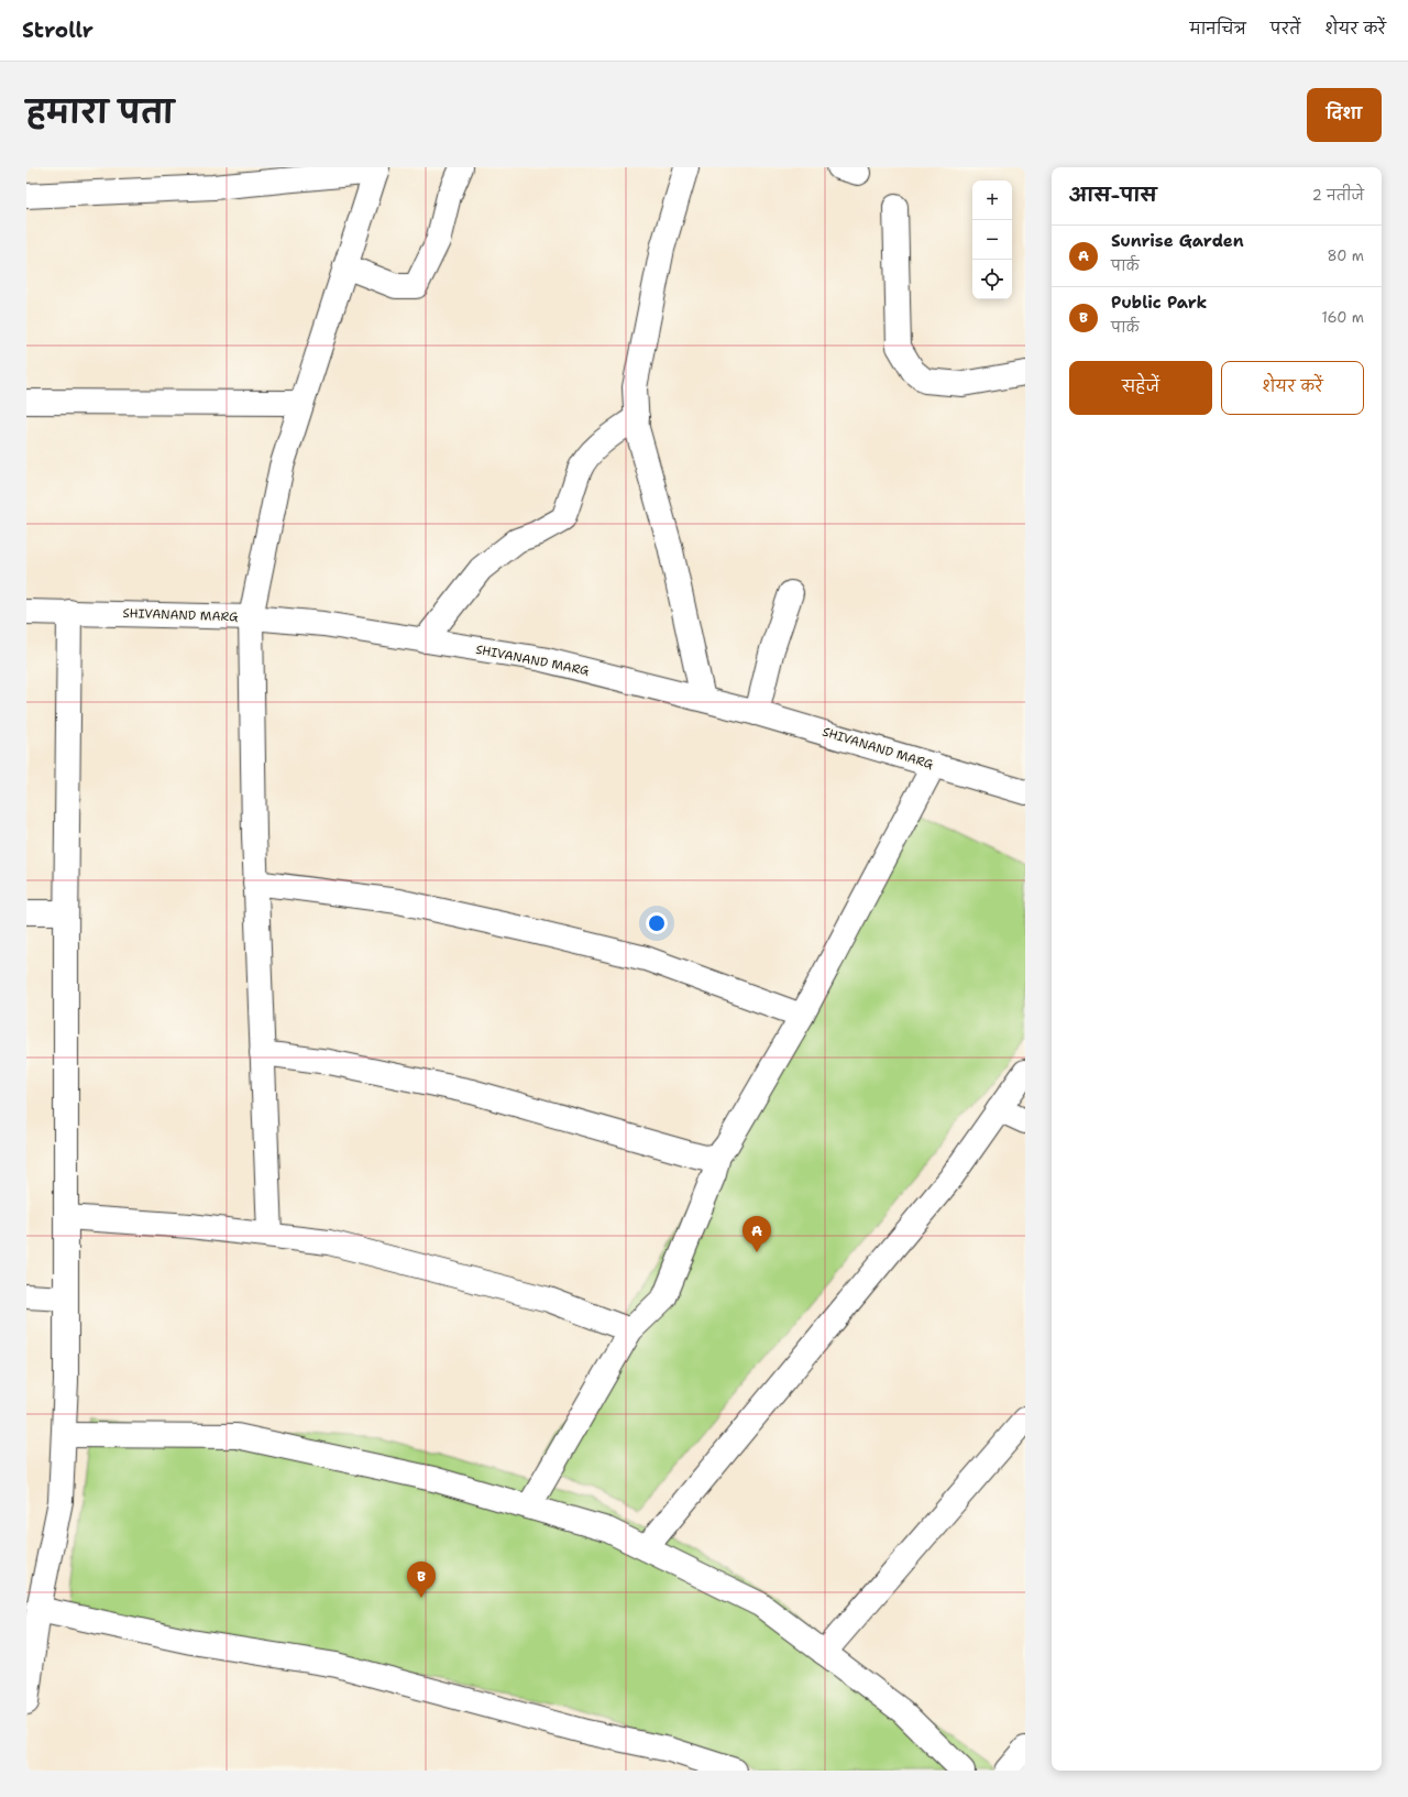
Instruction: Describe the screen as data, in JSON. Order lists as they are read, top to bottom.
{
  "streets": {
    "street": ["SHIVANAND MARG"]
  },
  "page": {
    "header": "Strollr",
    "nav": ["मानचित्र", "परतें", "शेयर करें"],
    "title": "हमारा पता",
    "buttons": [
      "दिशा",
      ["सहेजें", "शेयर करें"]
    ],
    "heading": ["आस-पास", "2 नतीजे"],
    "map_buttons": ["+", "−"],
    "list": [
      {
        "mark": "A",
        "name": "Sunrise Garden",
        "note": "पार्क",
        "value": "80 m"
      },
      {
        "mark": "B",
        "name": "Public Park",
        "note": "पार्क",
        "value": "160 m"
      }
    ],
    "pins": ["A", "B"]
  }
}
